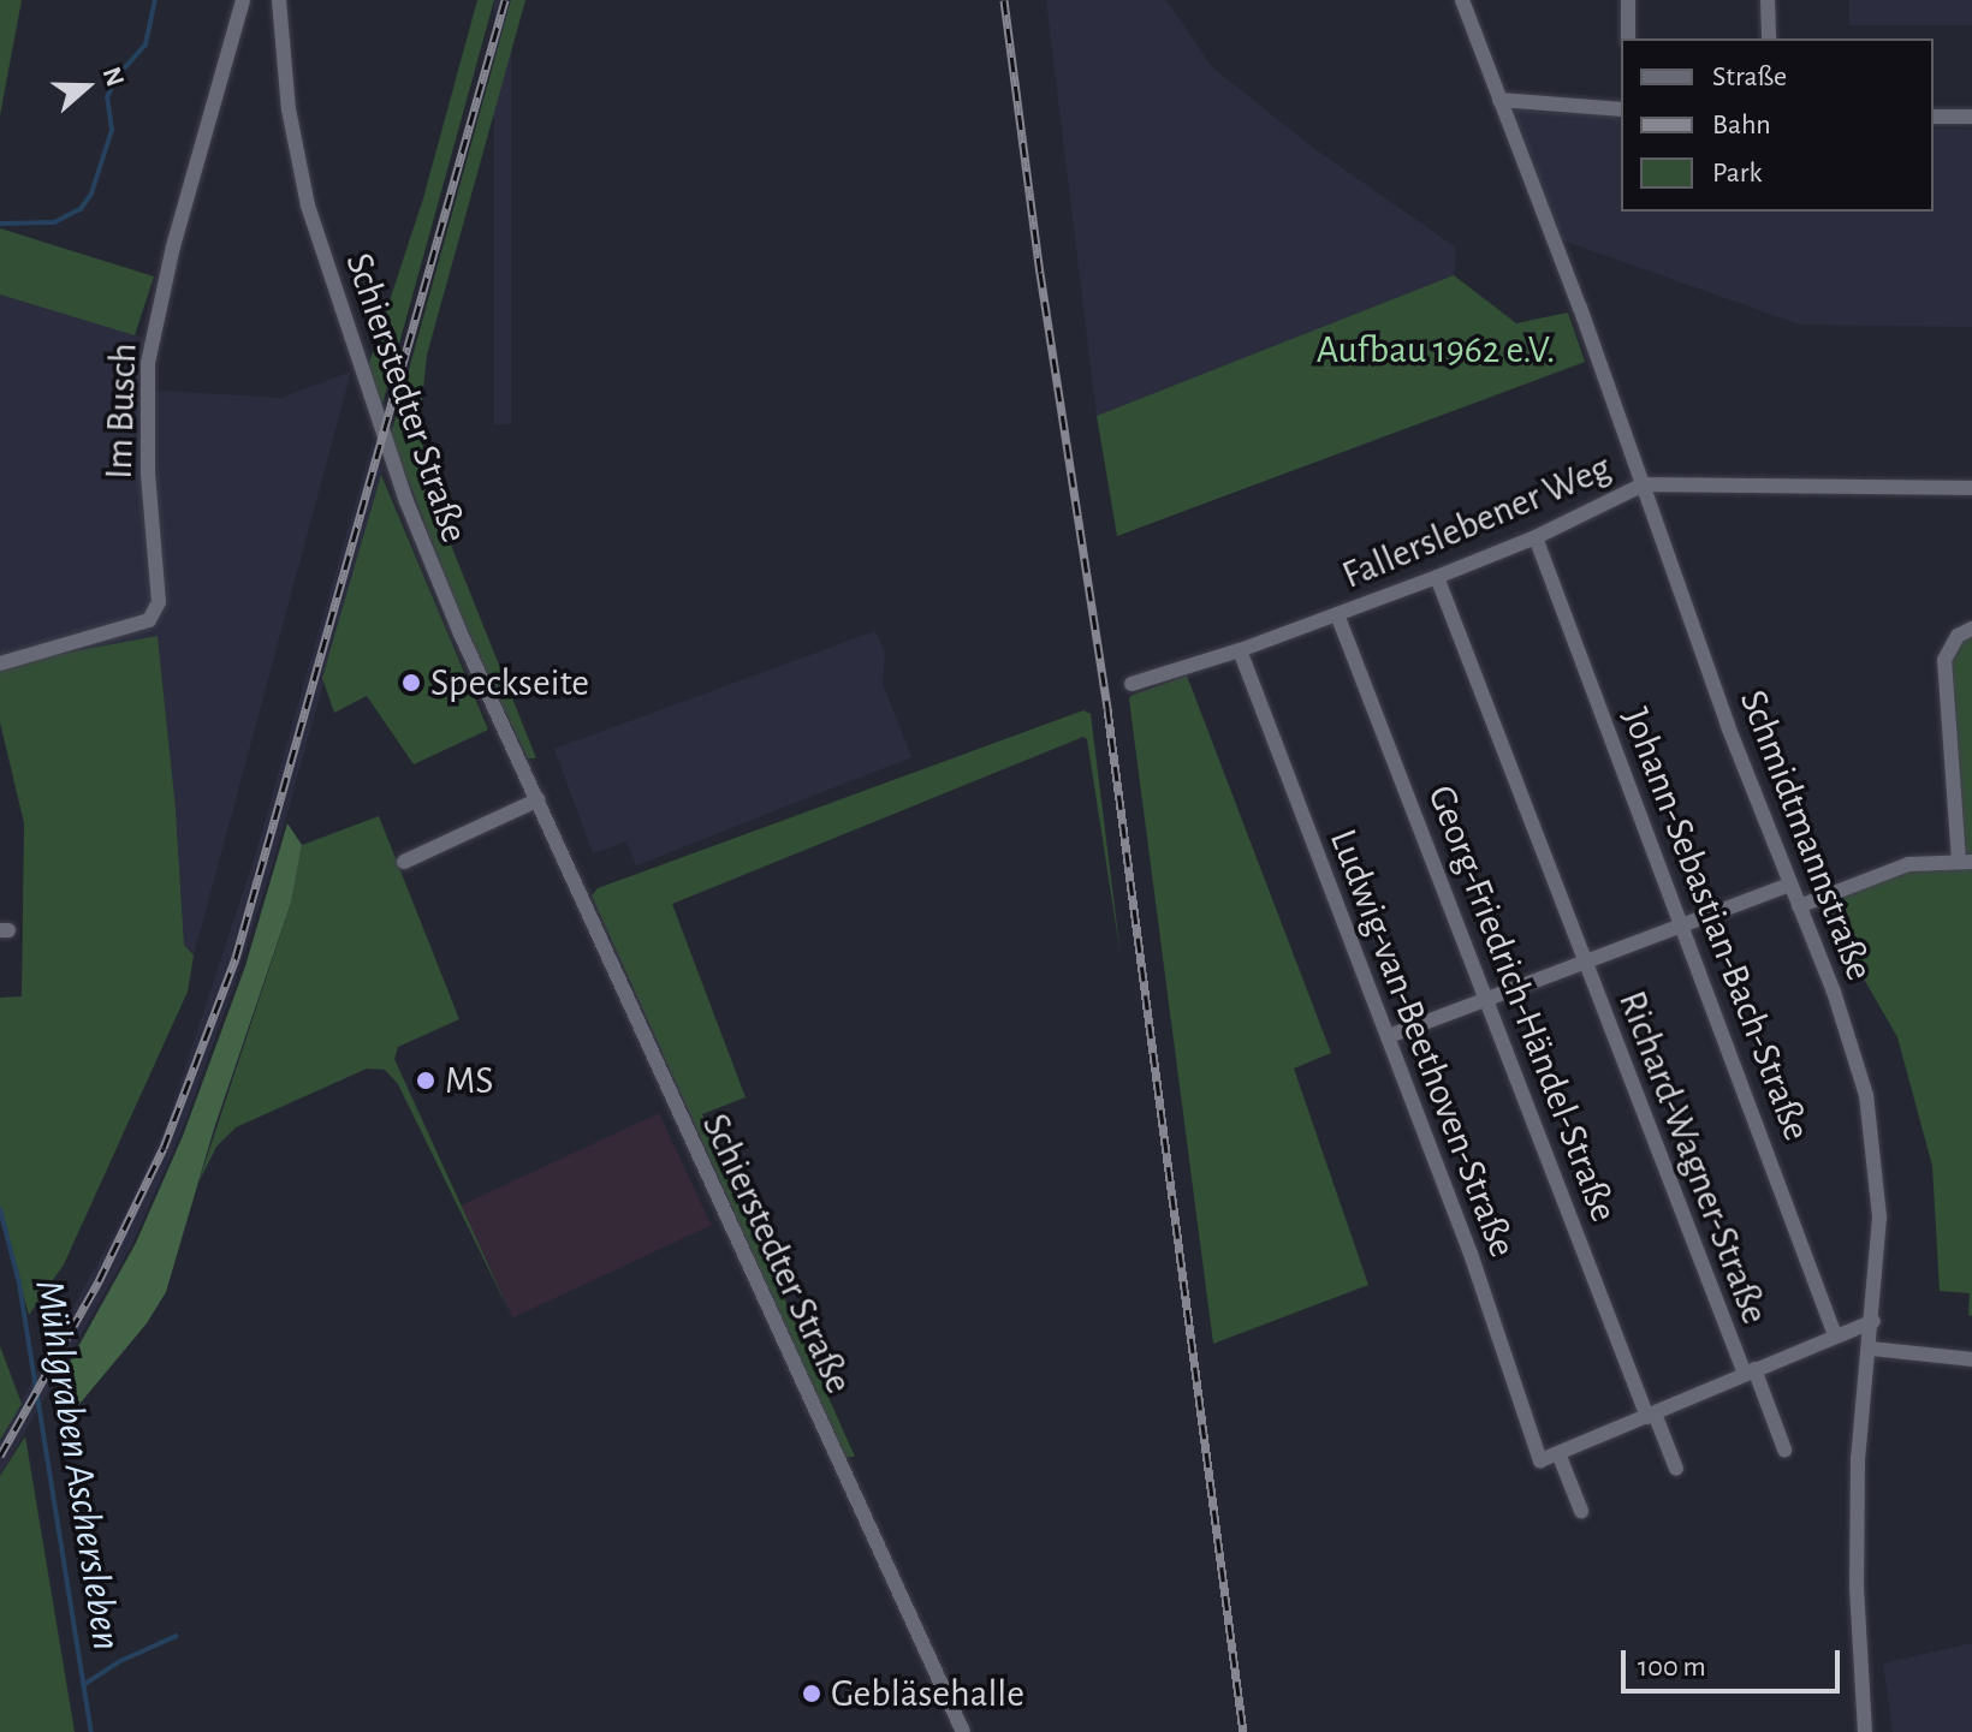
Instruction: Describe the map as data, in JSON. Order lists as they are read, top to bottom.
{
  "streets": {
    "street": [
      "Schierstedter Straße",
      "Im Busch",
      "Fallerslebener Weg",
      "Schmidtmannstraße",
      "Johann-Sebastian-Bach-Straße",
      "Georg-Friedrich-Händel-Straße",
      "Ludwig-van-Beethoven-Straße",
      "Richard-Wagner-Straße"
    ]
  },
  "crossings": [
    ["Fallerslebener Weg", "Schmidtmannstraße"],
    ["Fallerslebener Weg", "Johann-Sebastian-Bach-Straße"],
    ["Fallerslebener Weg", "Georg-Friedrich-Händel-Straße"],
    ["Fallerslebener Weg", "Ludwig-van-Beethoven-Straße"],
    ["Fallerslebener Weg", "Richard-Wagner-Straße"],
    ["Schmidtmannstraße", "Richard-Wagner-Straße"],
    ["Johann-Sebastian-Bach-Straße", "Richard-Wagner-Straße"],
    ["Georg-Friedrich-Händel-Straße", "Richard-Wagner-Straße"],
    ["Ludwig-van-Beethoven-Straße", "Richard-Wagner-Straße"]
  ],
  "water": ["Mühlgraben Aschersleben"],
  "parks": ["Aufbau 1962 e.V."],
  "places": ["Speckseite", "MS", "Gebläsehalle"],
  "legend": ["Straße", "Bahn", "Park"],
  "scale_bar": "100 m",
  "north": "right"
}
